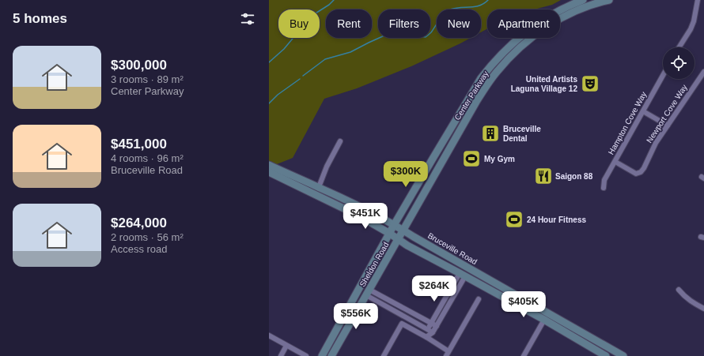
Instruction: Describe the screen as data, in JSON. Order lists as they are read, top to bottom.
{
  "streets": {
    "main road": ["Center Parkway", "Bruceville Road", "Sheldon Road"],
    "street": ["Newport Cove Way", "Hampton Cove Way"]
  },
  "crossings": [
    ["Center Parkway", "Bruceville Road"],
    ["Center Parkway", "Sheldon Road"],
    ["Newport Cove Way", "Hampton Cove Way"],
    ["Bruceville Road", "Sheldon Road"]
  ],
  "places": {
    "theatre": ["United Artists Laguna Village 12"],
    "building": ["Bruceville Dental"],
    "sports": ["My Gym", "24 Hour Fitness"],
    "restaurant": ["Saigon 88"]
  },
  "page": {
    "heading": "5 homes",
    "chip": [
      "Buy",
      "Rent",
      "Filters",
      "New",
      "Apartment"
    ],
    "list": [
      {
        "name": "$300,000",
        "note": "3 rooms · 89 m² · Center Parkway"
      },
      {
        "name": "$451,000",
        "note": "4 rooms · 96 m² · Bruceville Road"
      },
      {
        "name": "$264,000",
        "note": "2 rooms · 56 m² · Access road"
      }
    ],
    "price": [
      "$300K",
      "$451K",
      "$264K",
      "$405K",
      "$556K"
    ]
  }
}
